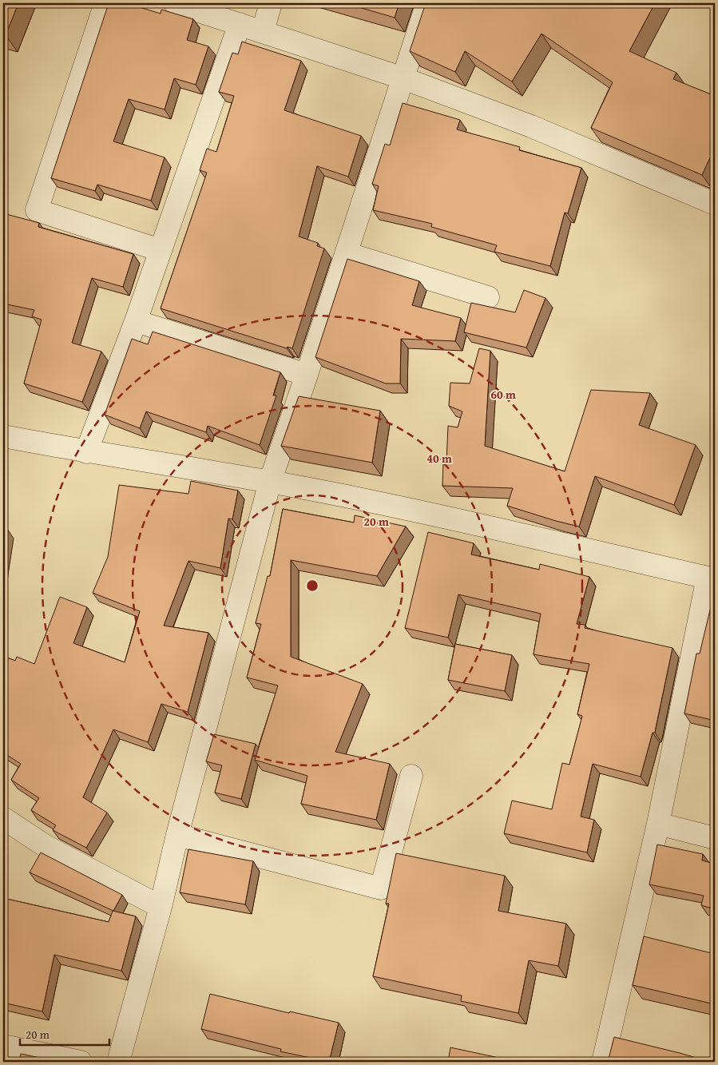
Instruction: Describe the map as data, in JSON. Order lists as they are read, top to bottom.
{
  "scale_bar": "20 m",
  "rings": ["60 m", "40 m", "20 m"]
}
